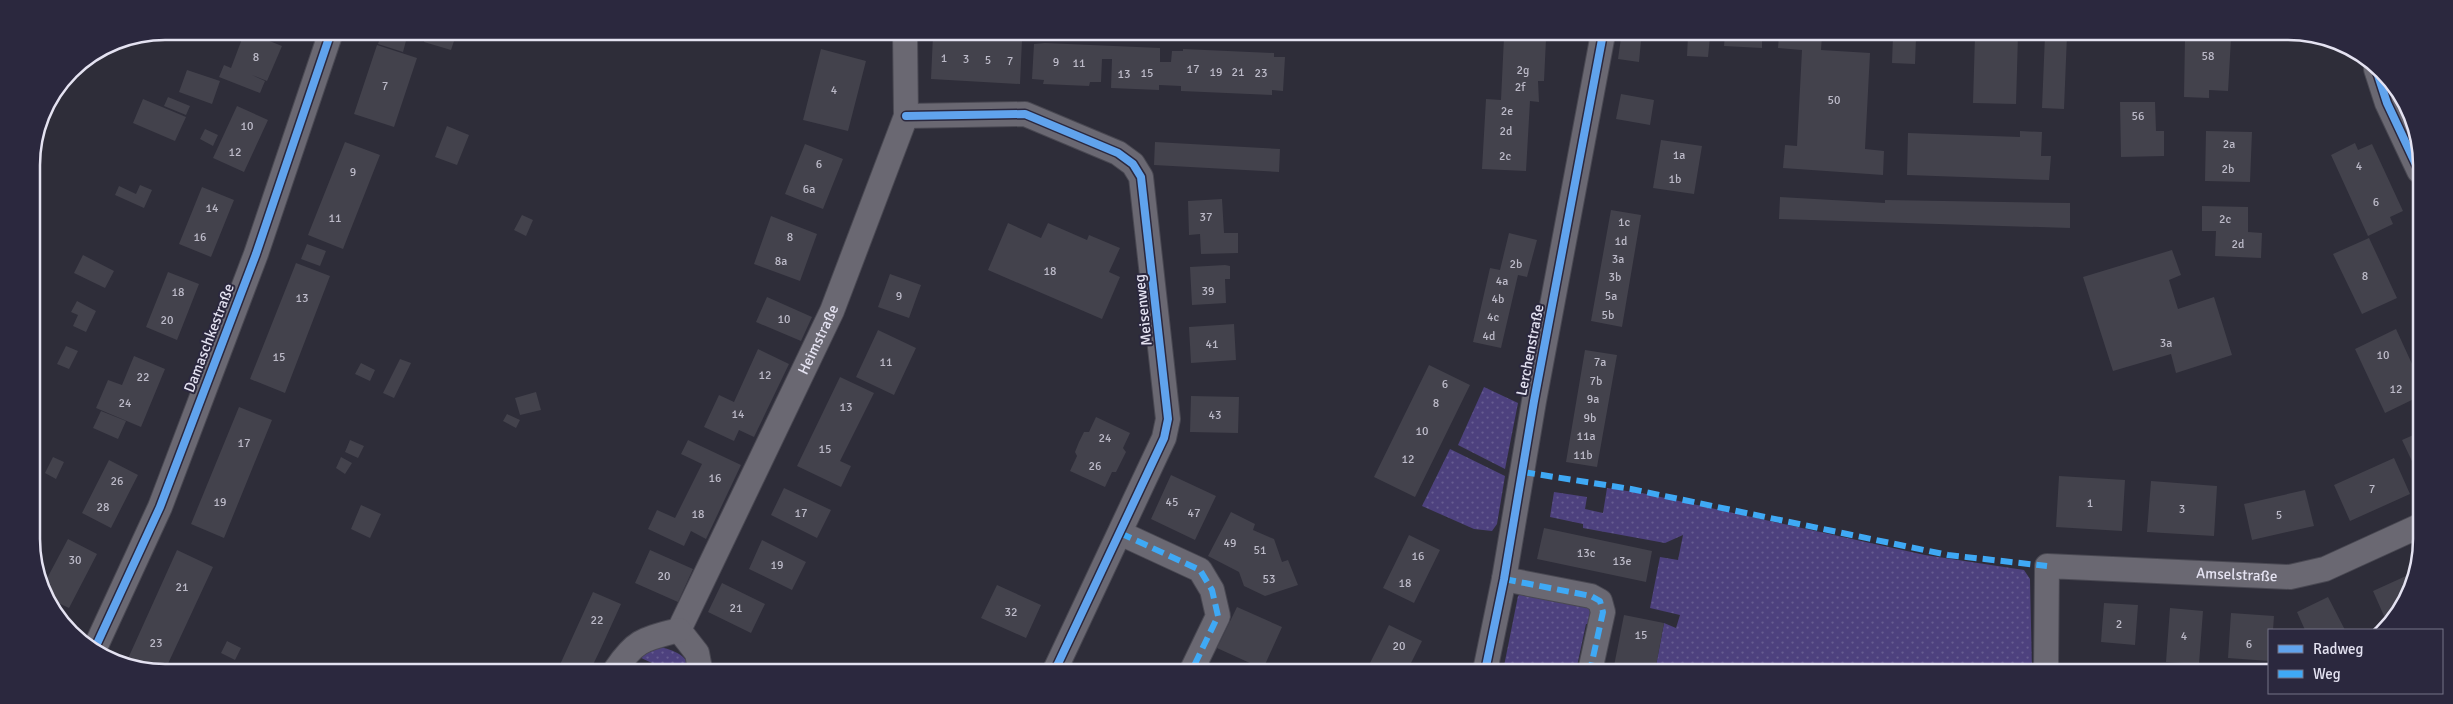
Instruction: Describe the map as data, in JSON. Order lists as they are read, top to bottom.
{
  "streets": {
    "street": [
      "Meisenweg",
      "Damaschkestraße",
      "Heimstraße",
      "Lerchenstraße",
      "Amselstraße"
    ]
  },
  "crossings": [
    ["Meisenweg", "Heimstraße"]
  ],
  "house_numbers": [
    "58",
    "8",
    "1",
    "3",
    "5",
    "7",
    "9",
    "11",
    "17",
    "2g",
    "19",
    "21",
    "15",
    "23",
    "13",
    "7",
    "2f",
    "4",
    "50",
    "2e",
    "56",
    "10",
    "2d",
    "2a",
    "12",
    "1a",
    "2c",
    "6",
    "4",
    "2b",
    "9",
    "1b",
    "6a",
    "6",
    "14",
    "37",
    "11",
    "2c",
    "1c",
    "16",
    "8",
    "1d",
    "2d",
    "3a",
    "8a",
    "2b",
    "18",
    "8",
    "3b",
    "4a",
    "39",
    "18",
    "9",
    "5a",
    "13",
    "4b",
    "5b",
    "4c",
    "10",
    "20",
    "4d",
    "3a",
    "41",
    "10",
    "15",
    "11",
    "7a",
    "12",
    "22",
    "7b",
    "6",
    "12",
    "9a",
    "24",
    "8",
    "13",
    "14",
    "43",
    "9b",
    "10",
    "11a",
    "24",
    "17",
    "15",
    "11b",
    "12",
    "26",
    "16",
    "26",
    "7",
    "19",
    "45",
    "1",
    "28",
    "3",
    "17",
    "47",
    "18",
    "5",
    "49",
    "51",
    "13c",
    "16",
    "30",
    "13e",
    "19",
    "20",
    "53",
    "18",
    "21",
    "21",
    "32",
    "22",
    "2",
    "15",
    "4",
    "23",
    "6",
    "20"
  ],
  "legend": ["Radweg", "Weg"]
}
